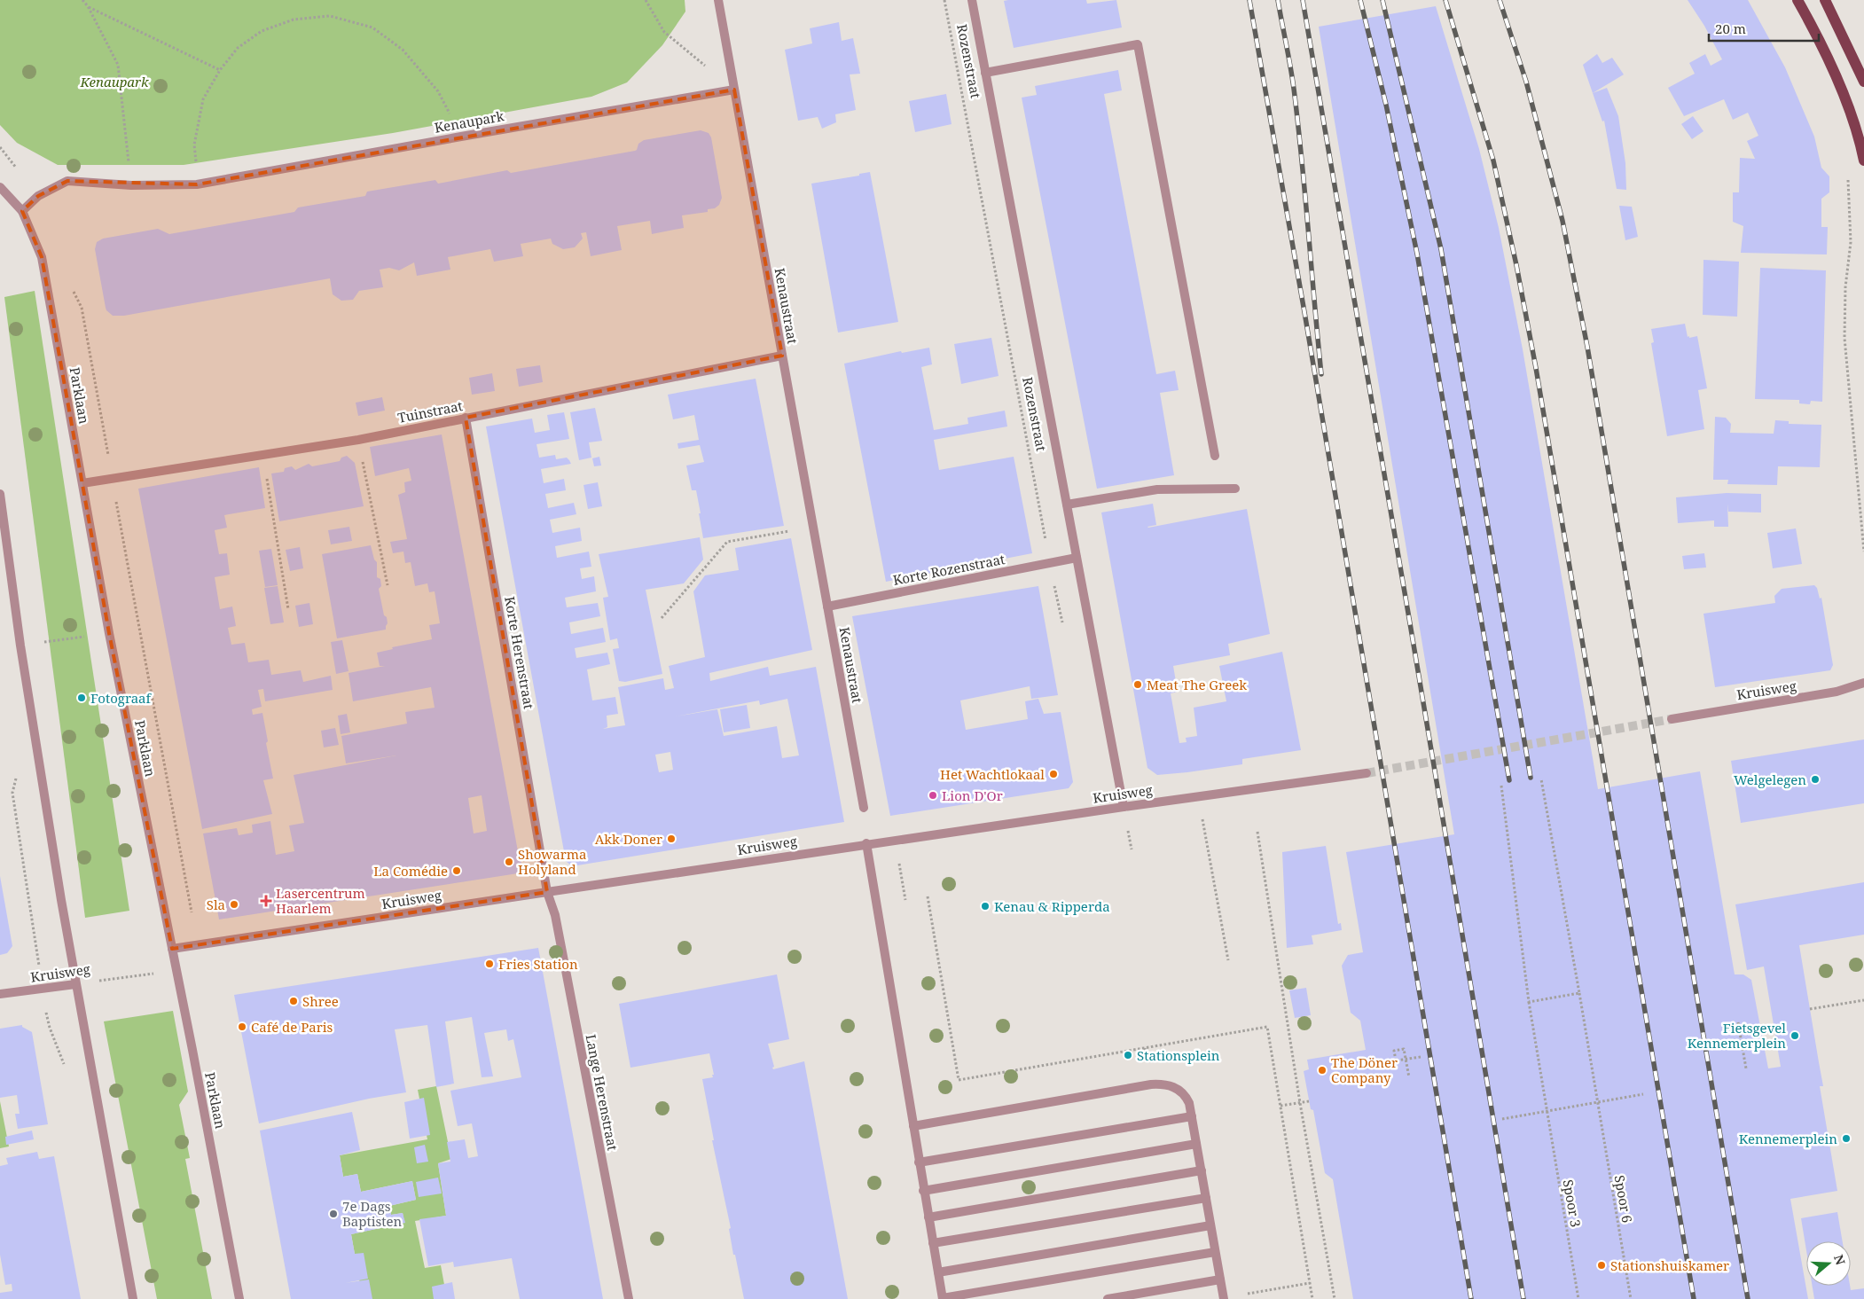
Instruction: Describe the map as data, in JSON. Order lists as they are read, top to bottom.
{
  "streets": {
    "street": [
      "Rozenstraat",
      "Kenaupark",
      "Kenaustraat",
      "Parklaan",
      "Tuinstraat",
      "Korte Rozenstraat",
      "Korte Herenstraat",
      "Kruisweg",
      "Lange Herenstraat"
    ],
    "path": ["Spoor 6", "Spoor 3"]
  },
  "crossings": [
    ["Rozenstraat", "Korte Rozenstraat"],
    ["Rozenstraat", "Kruisweg"],
    ["Kenaupark", "Kenaustraat"],
    ["Kenaupark", "Parklaan"],
    ["Kenaustraat", "Tuinstraat"],
    ["Kenaustraat", "Korte Rozenstraat"],
    ["Parklaan", "Tuinstraat"],
    ["Parklaan", "Kruisweg"],
    ["Tuinstraat", "Korte Herenstraat"],
    ["Korte Herenstraat", "Kruisweg"],
    ["Korte Herenstraat", "Lange Herenstraat"],
    ["Kruisweg", "Lange Herenstraat"]
  ],
  "parks": ["Kenaupark"],
  "places": {
    "other": [
      "Meat The Greek",
      "Fotograaf",
      "Het Wachtlokaal",
      "Welgelegen",
      "Lion D'Or",
      "Akk Doner",
      "Showarma Holyland",
      "La Comédie",
      "Sla",
      "Kenau & Ripperda",
      "Fries Station",
      "Shree",
      "Café de Paris",
      "Fietsgevel Kennemerplein",
      "Stationsplein",
      "The Döner Company",
      "Kennemerplein",
      "7e Dags Baptisten",
      "Stationshuiskamer"
    ],
    "health": ["Lasercentrum Haarlem"]
  },
  "scale_bar": "20 m",
  "north": "right"
}
